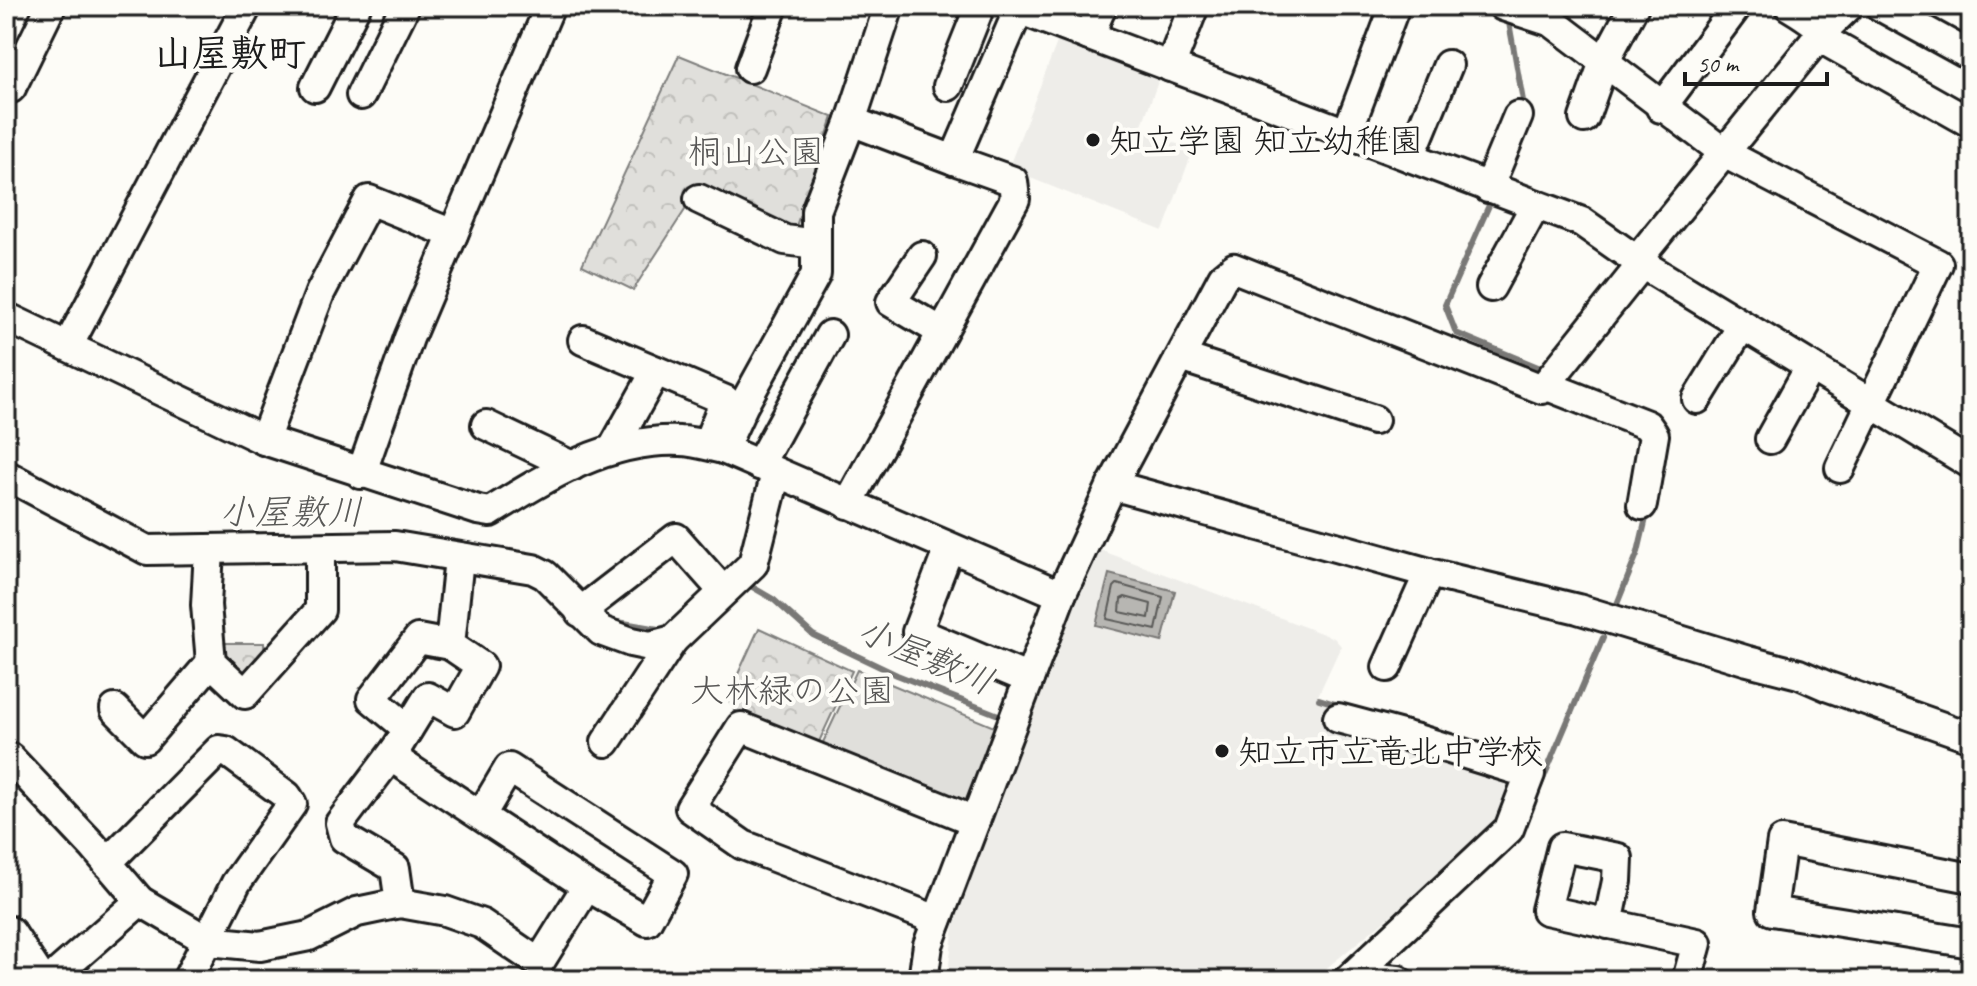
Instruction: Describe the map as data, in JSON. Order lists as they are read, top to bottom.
{
  "districts": ["山屋敷町"],
  "water": ["小屋敷川"],
  "parks": ["桐山公園", "大林緑の公園"],
  "places": ["知立学園 知立幼稚園", "知立市立竜北中学校"],
  "scale_bar": "50 m"
}
